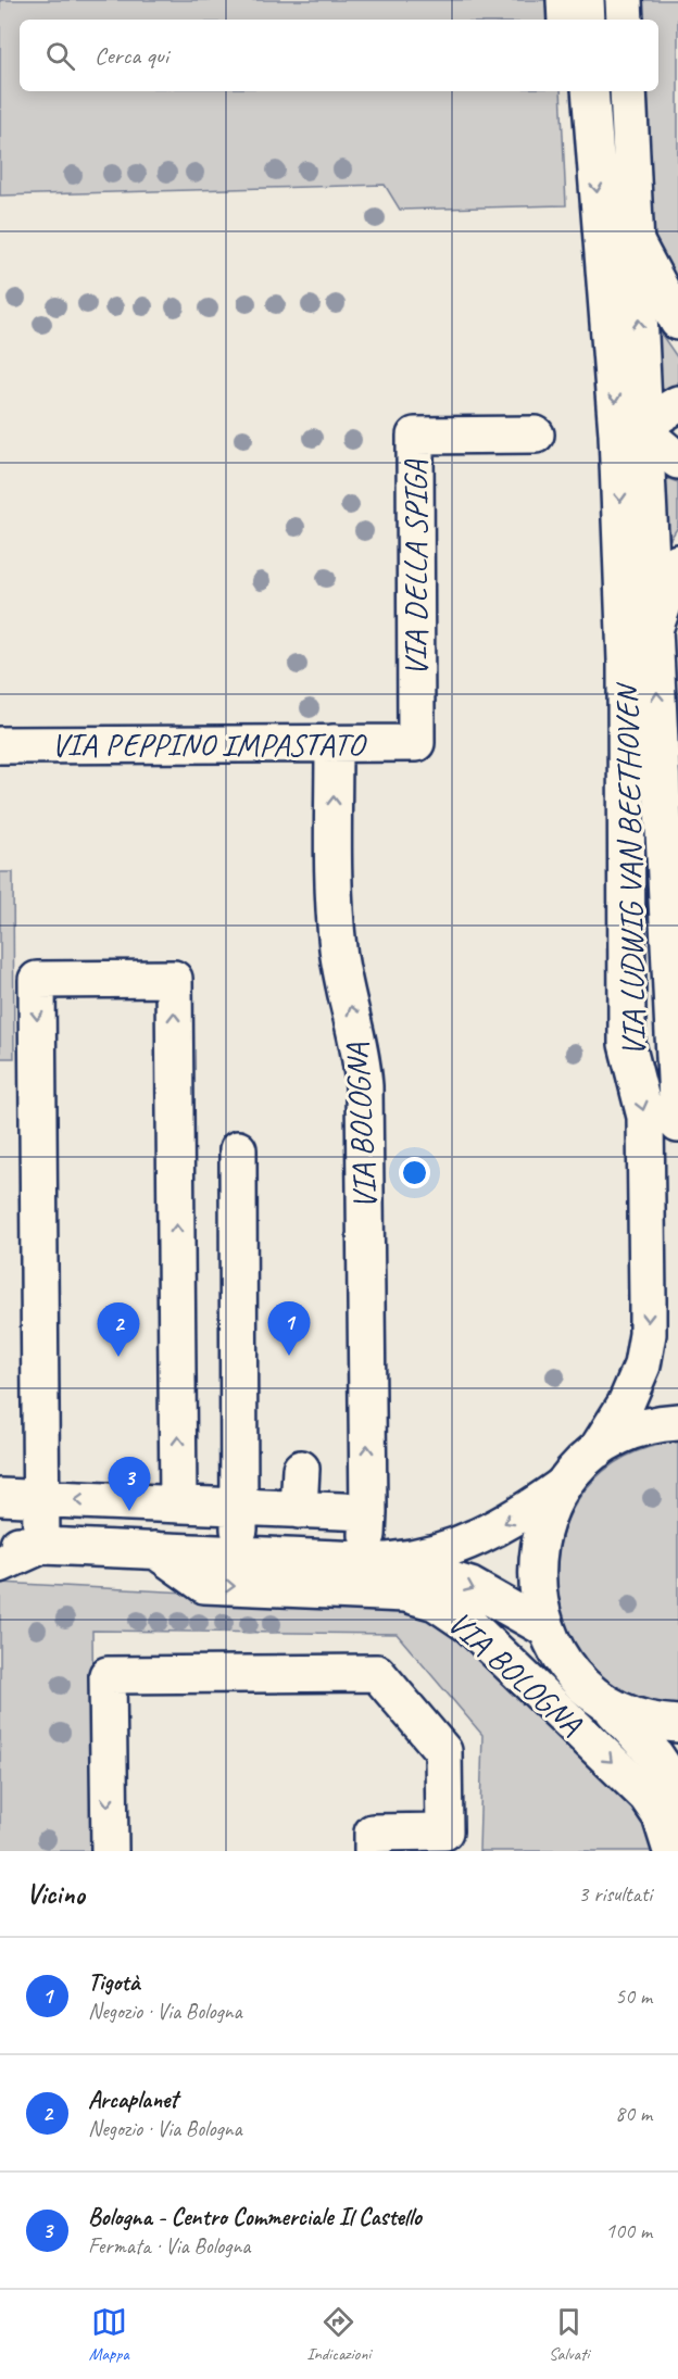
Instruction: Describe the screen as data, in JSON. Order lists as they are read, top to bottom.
{
  "streets": {
    "street": [
      "VIA DELLA SPIGA",
      "VIA PEPPINO IMPASTATO",
      "VIA LUDWIG VAN BEETHOVEN",
      "VIA BOLOGNA"
    ]
  },
  "crossings": [
    ["VIA DELLA SPIGA", "VIA PEPPINO IMPASTATO"],
    ["VIA PEPPINO IMPASTATO", "VIA BOLOGNA"],
    ["VIA LUDWIG VAN BEETHOVEN", "VIA BOLOGNA"]
  ],
  "page": {
    "search": "Cerca qui",
    "pins": ["1", "2", "3"],
    "heading": ["Vicino", "3 risultati"],
    "list": [
      {
        "mark": "1",
        "name": "Tigotà",
        "note": "Negozio · Via Bologna",
        "value": "50 m"
      },
      {
        "mark": "2",
        "name": "Arcaplanet",
        "note": "Negozio · Via Bologna",
        "value": "80 m"
      },
      {
        "mark": "3",
        "name": "Bologna - Centro Commerciale Il Castello",
        "note": "Fermata · Via Bologna",
        "value": "100 m"
      }
    ],
    "nav": ["Mappa", "Indicazioni", "Salvati"]
  }
}
